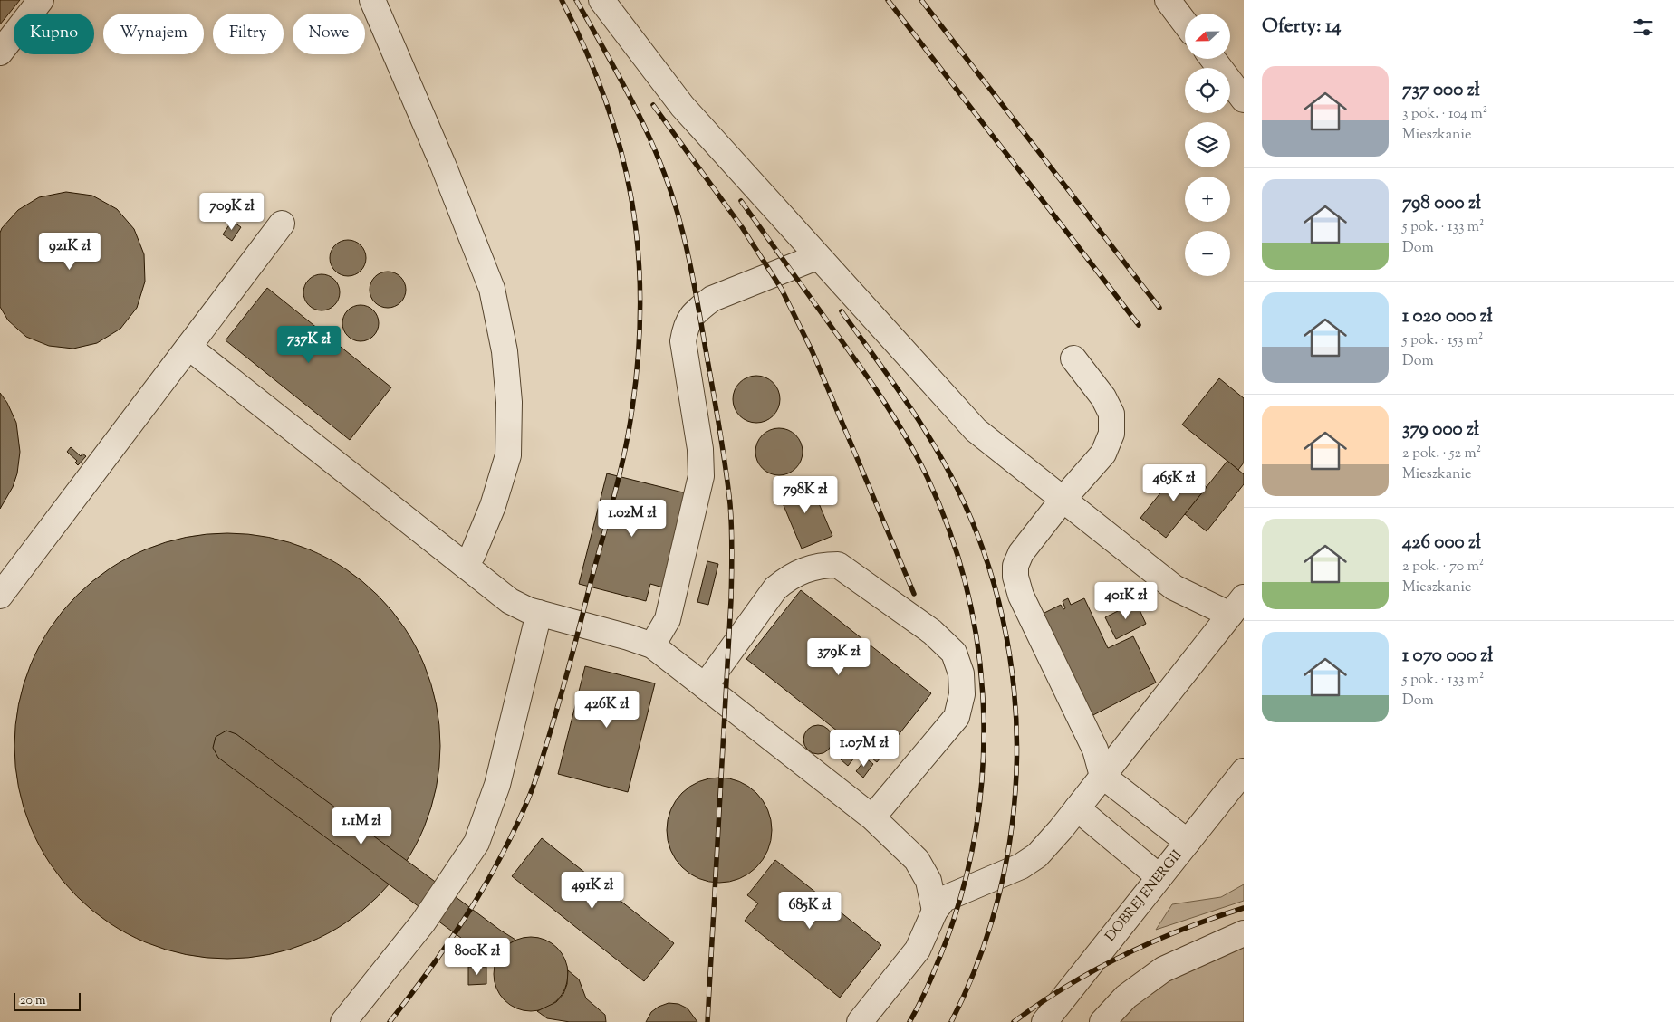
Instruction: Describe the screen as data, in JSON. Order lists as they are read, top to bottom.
{
  "streets": {
    "street": ["DOBREJ ENERGII"]
  },
  "scale_bar": "20 m",
  "north": "left",
  "page": {
    "heading": "Oferty: 14",
    "map_buttons": ["+", "−"],
    "chip": [
      "Kupno",
      "Wynajem",
      "Filtry",
      "Nowe"
    ],
    "list": [
      {
        "name": "737 000 zł",
        "note": "3 pok. · 104 m² · Mieszkanie"
      },
      {
        "name": "798 000 zł",
        "note": "5 pok. · 133 m² · Dom"
      },
      {
        "name": "1 020 000 zł",
        "note": "5 pok. · 153 m² · Dom"
      },
      {
        "name": "379 000 zł",
        "note": "2 pok. · 52 m² · Mieszkanie"
      },
      {
        "name": "426 000 zł",
        "note": "2 pok. · 70 m² · Mieszkanie"
      },
      {
        "name": "1 070 000 zł",
        "note": "5 pok. · 133 m² · Dom"
      }
    ],
    "price": [
      "709K zł",
      "921K zł",
      "737K zł",
      "465K zł",
      "798K zł",
      "1.02M zł",
      "401K zł",
      "379K zł",
      "426K zł",
      "1.07M zł",
      "1.1M zł",
      "491K zł",
      "685K zł",
      "800K zł"
    ],
    "scale": "20 m"
  }
}
